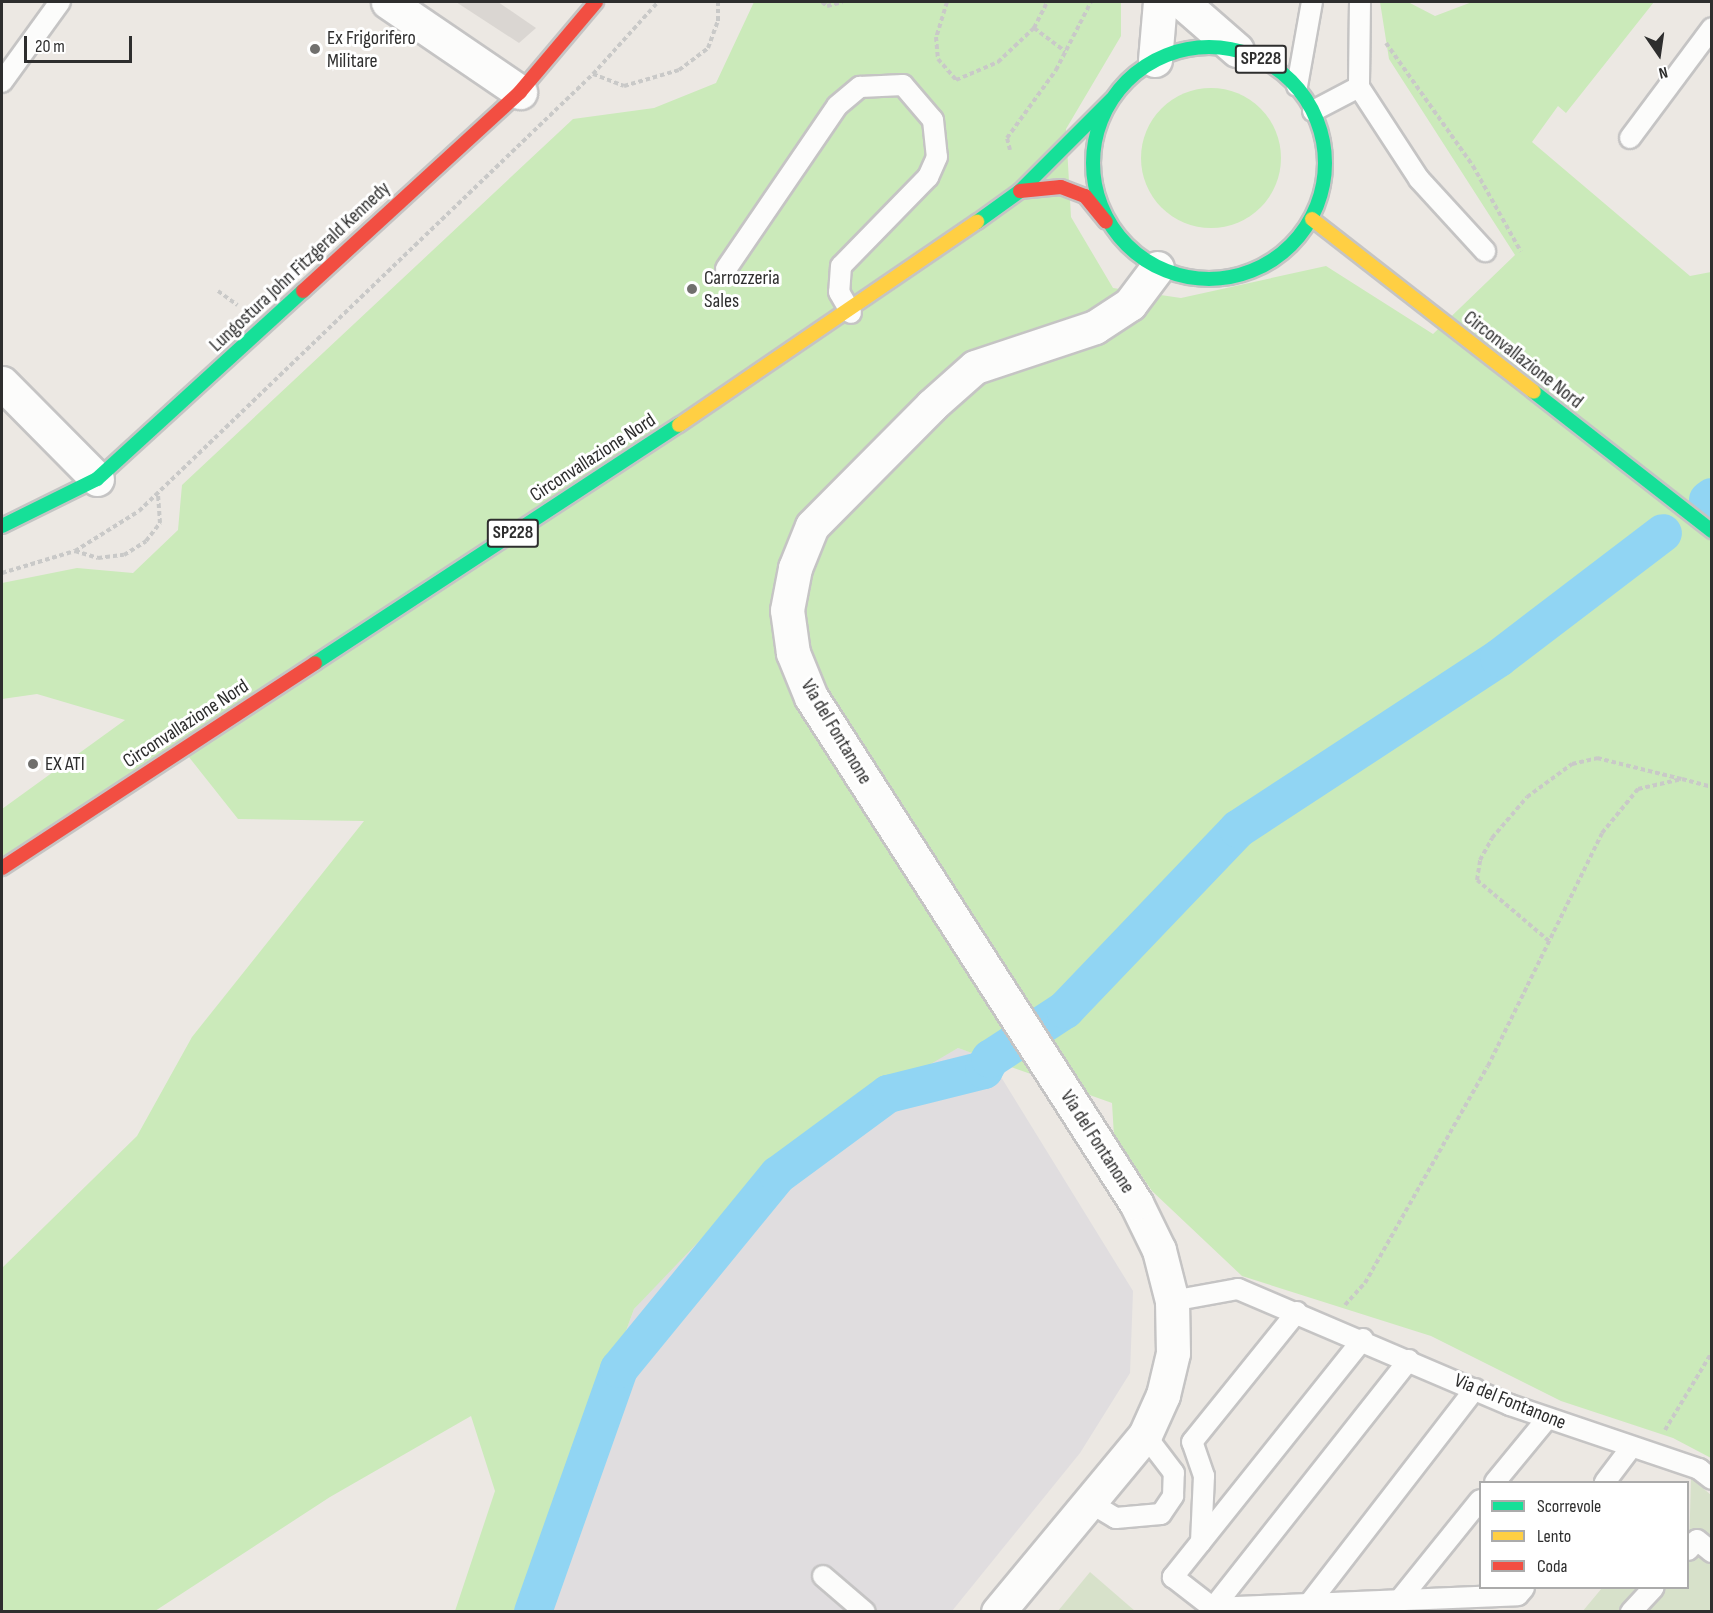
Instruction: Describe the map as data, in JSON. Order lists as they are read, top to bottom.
{
  "streets": {
    "main road": ["SP228", "Lungostura John Fitzgerald Kennedy", "Circonvallazione Nord"],
    "street": ["Via del Fontanone"]
  },
  "crossings": [
    ["SP228", "Circonvallazione Nord"],
    ["SP228", "Via del Fontanone"]
  ],
  "places": ["Ex Frigorifero Militare", "Carrozzeria Sales", "EX ATI"],
  "legend": ["Scorrevole", "Lento", "Coda"],
  "scale_bar": "20 m",
  "north": "bottom"
}
